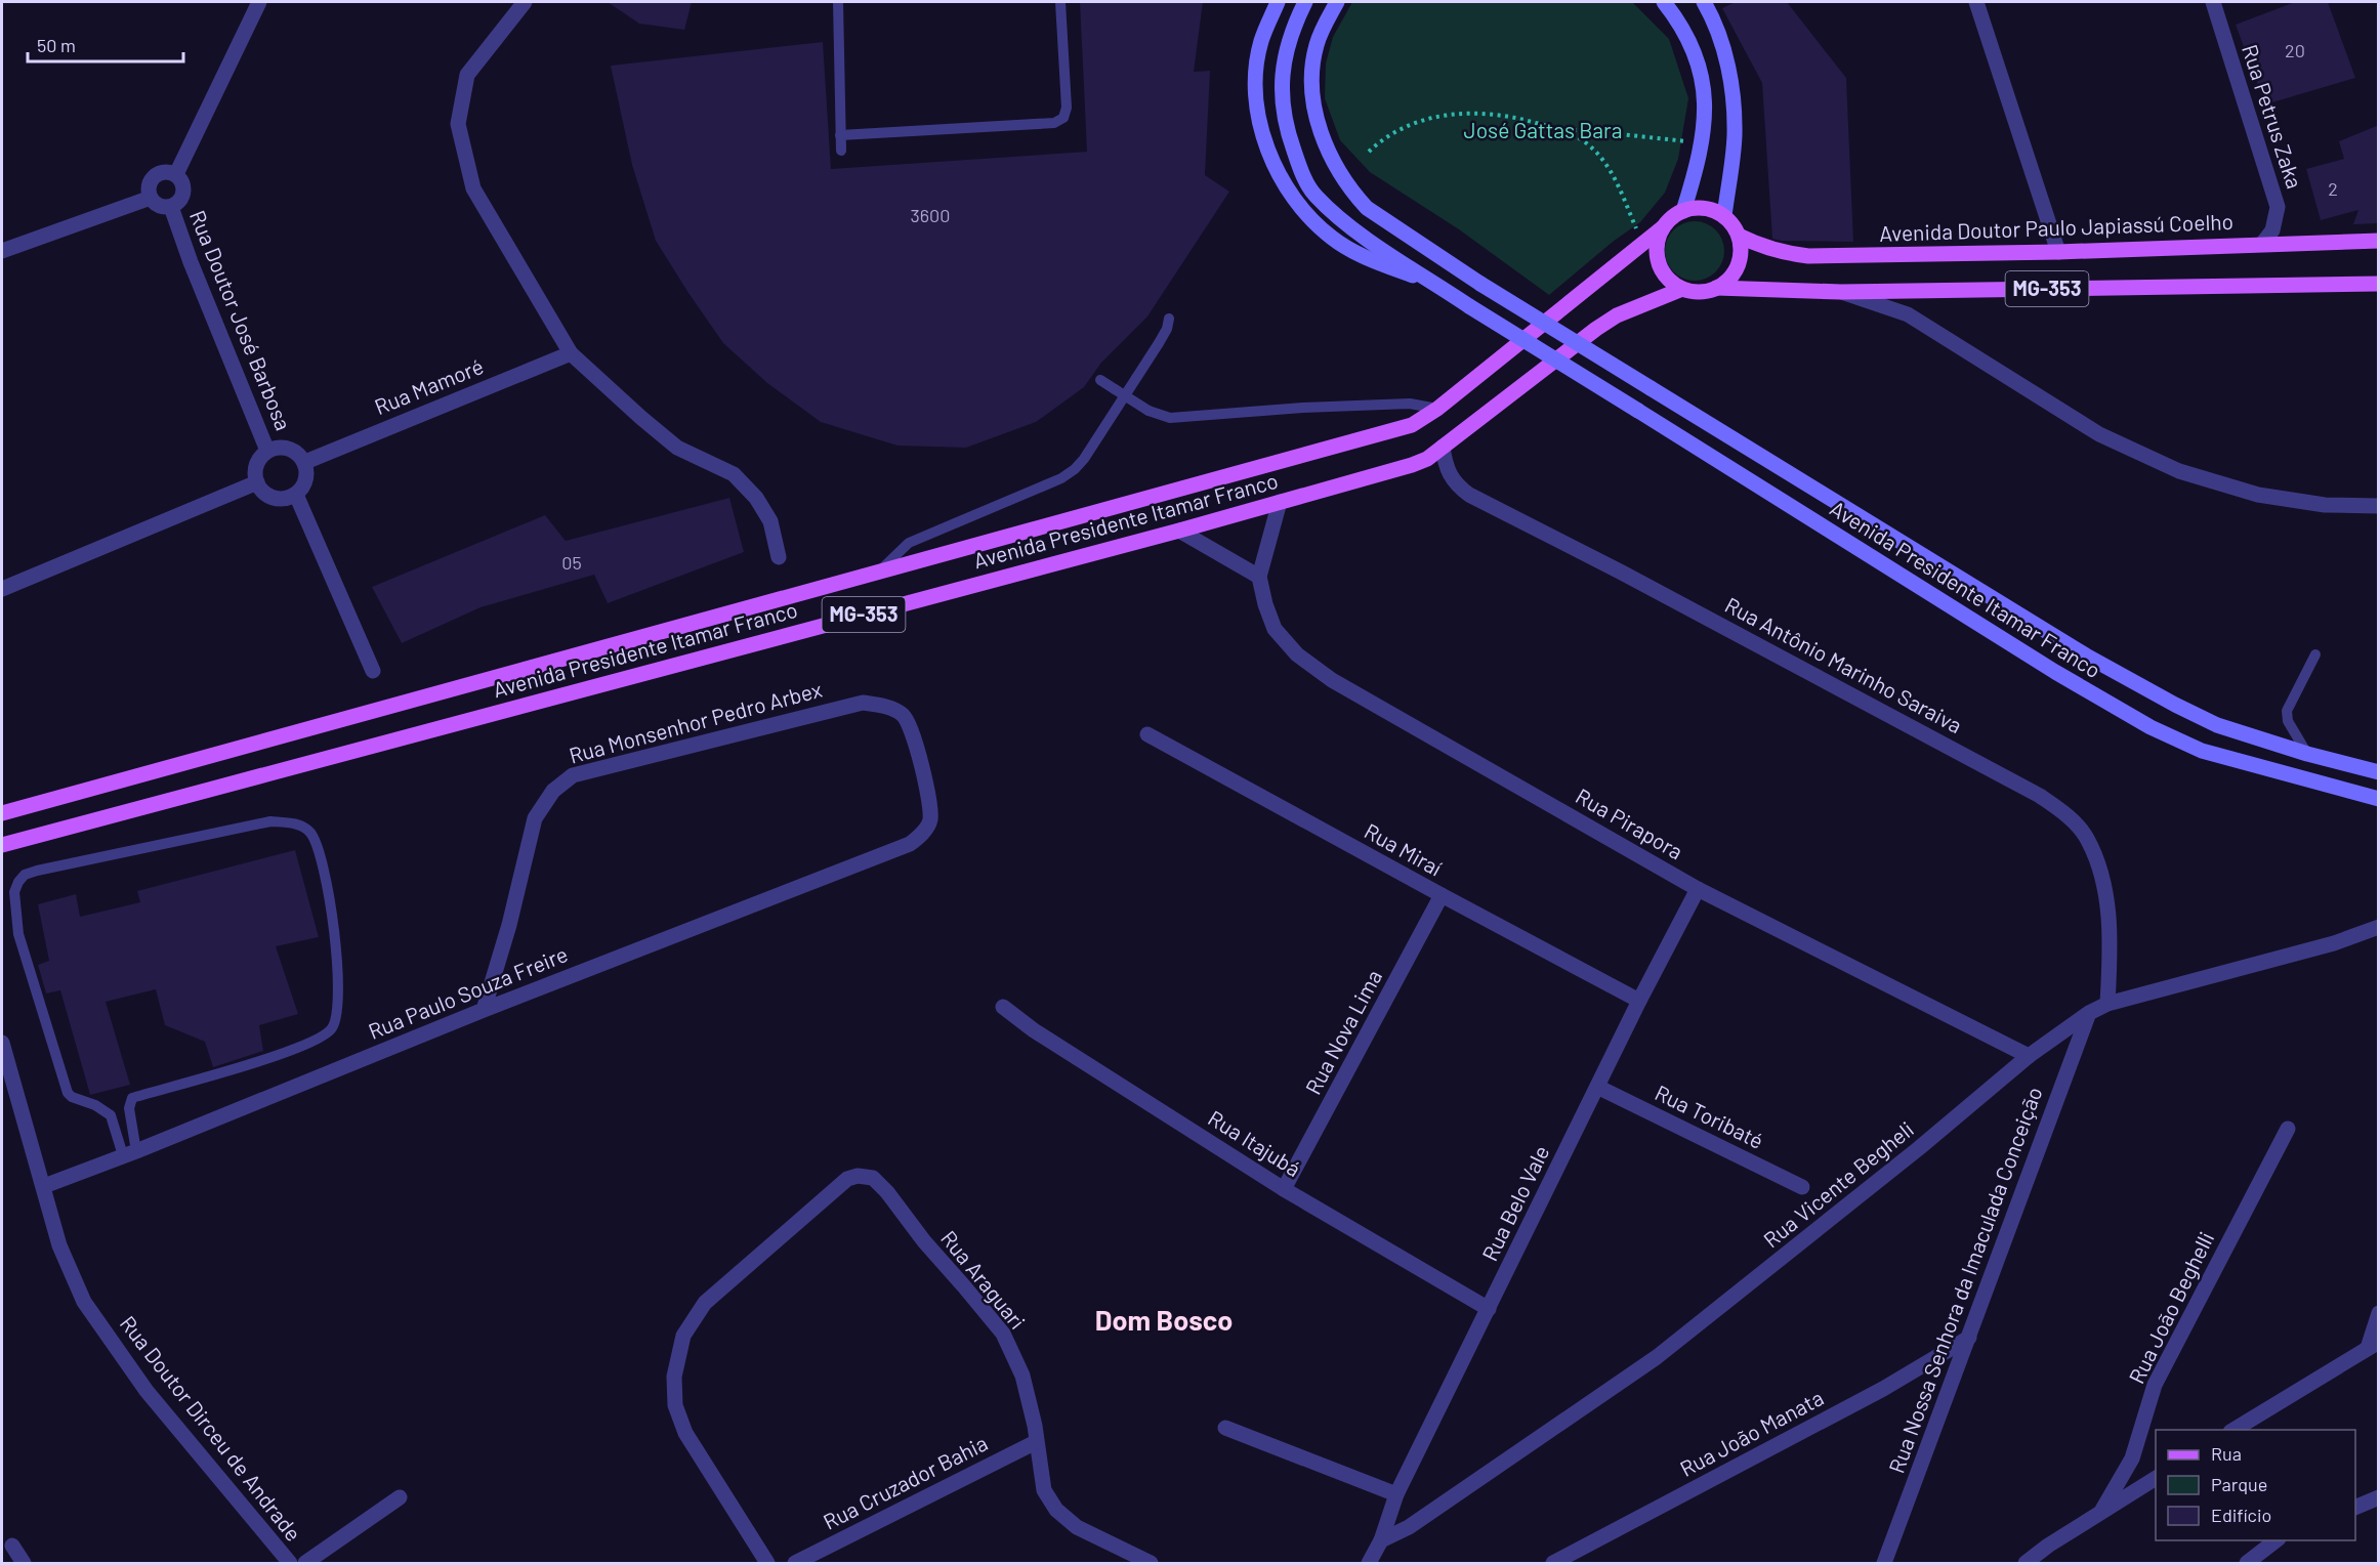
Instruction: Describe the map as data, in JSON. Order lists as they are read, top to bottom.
{
  "streets": {
    "main road": ["Avenida Doutor Paulo Japiassú Coelho", "MG-353", "Avenida Presidente Itamar Franco"],
    "street": [
      "Rua Petrus Zaka",
      "Rua Doutor José Barbosa",
      "Rua Mamoré",
      "Rua Antônio Marinho Saraiva",
      "Rua Monsenhor Pedro Arbex",
      "Rua Pirapora",
      "Rua Miraí",
      "Rua Paulo Souza Freire",
      "Rua Nova Lima",
      "Rua Toribaté",
      "Rua Itajubá",
      "Rua Vicente Begheli",
      "Rua Belo Vale",
      "Rua Araguari",
      "Rua Nossa Senhora da Imaculada Conceição",
      "Rua João Beghelli",
      "Rua Doutor Dirceu de Andrade",
      "Rua João Manata",
      "Rua Cruzador Bahia"
    ]
  },
  "crossings": [
    ["Rua Petrus Zaka", "Avenida Doutor Paulo Japiassú Coelho"],
    ["Avenida Doutor Paulo Japiassú Coelho", "MG-353"],
    ["Avenida Doutor Paulo Japiassú Coelho", "Avenida Presidente Itamar Franco"],
    ["MG-353", "Avenida Presidente Itamar Franco"],
    ["Rua Doutor José Barbosa", "Rua Mamoré"],
    ["Avenida Presidente Itamar Franco", "Rua Antônio Marinho Saraiva"],
    ["Rua Antônio Marinho Saraiva", "Rua Vicente Begheli"],
    ["Rua Monsenhor Pedro Arbex", "Rua Paulo Souza Freire"],
    ["Rua Pirapora", "Rua Vicente Begheli"],
    ["Rua Pirapora", "Rua Belo Vale"],
    ["Rua Miraí", "Rua Nova Lima"],
    ["Rua Miraí", "Rua Belo Vale"],
    ["Rua Paulo Souza Freire", "Rua Doutor Dirceu de Andrade"],
    ["Rua Nova Lima", "Rua Itajubá"],
    ["Rua Toribaté", "Rua Belo Vale"],
    ["Rua Itajubá", "Rua Belo Vale"],
    ["Rua Vicente Begheli", "Rua Belo Vale"],
    ["Rua Vicente Begheli", "Rua Nossa Senhora da Imaculada Conceição"],
    ["Rua Araguari", "Rua Cruzador Bahia"],
    ["Rua Nossa Senhora da Imaculada Conceição", "Rua João Manata"]
  ],
  "districts": ["Dom Bosco"],
  "parks": ["José Gattas Bara"],
  "house_numbers": [
    "20",
    "2",
    "3600",
    "05"
  ],
  "legend": ["Rua", "Parque", "Edifício"],
  "scale_bar": "50 m"
}
